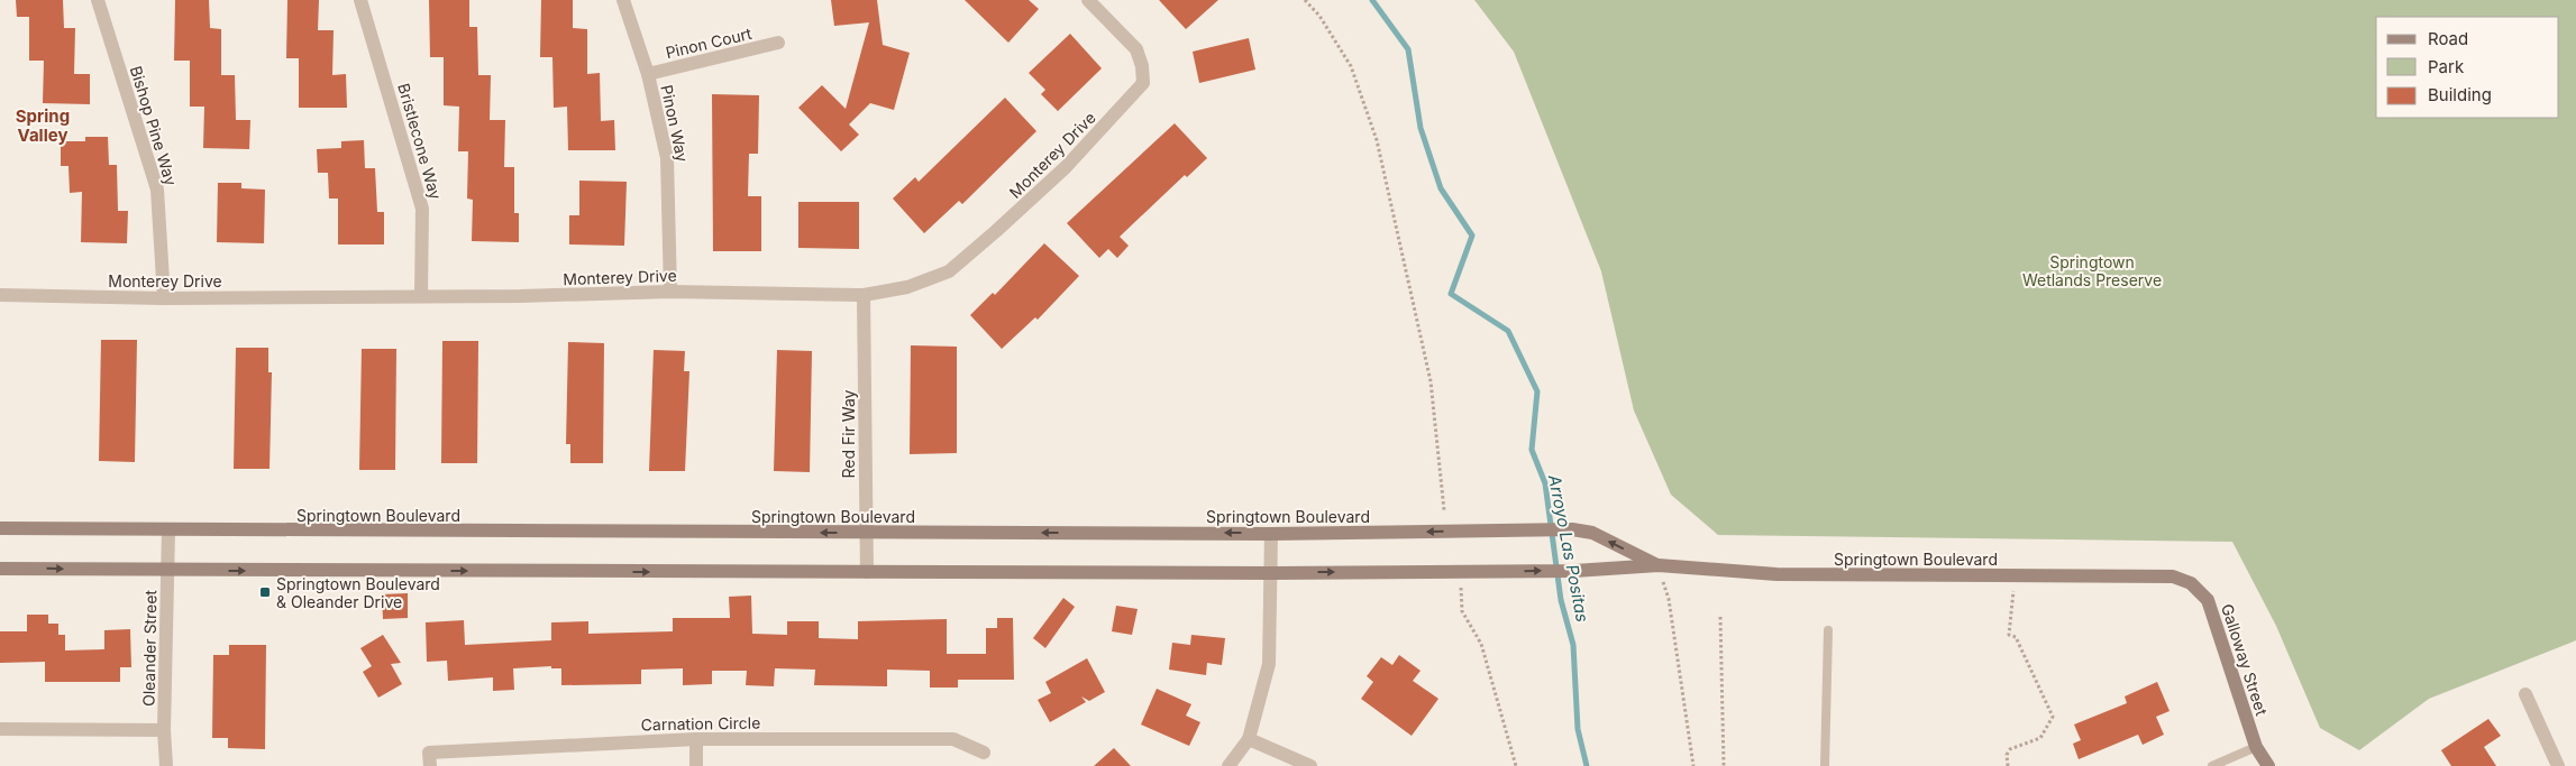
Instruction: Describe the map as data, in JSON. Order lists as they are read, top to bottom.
{
  "streets": {
    "street": [
      "Pinon Court",
      "Pinon Way",
      "Bishop Pine Way",
      "Bristlecone Way",
      "Monterey Drive",
      "Red Fir Way",
      "Springtown Boulevard",
      "Oleander Street",
      "Galloway Street",
      "Carnation Circle"
    ]
  },
  "crossings": [
    ["Pinon Court", "Pinon Way"],
    ["Pinon Way", "Monterey Drive"],
    ["Bishop Pine Way", "Monterey Drive"],
    ["Bristlecone Way", "Monterey Drive"],
    ["Monterey Drive", "Red Fir Way"],
    ["Red Fir Way", "Springtown Boulevard"],
    ["Springtown Boulevard", "Oleander Street"],
    ["Springtown Boulevard", "Galloway Street"]
  ],
  "districts": ["Spring Valley"],
  "water": ["Arroyo Las Positas"],
  "parks": ["Springtown Wetlands Preserve"],
  "places": {
    "transit": ["Springtown Boulevard & Oleander Drive"]
  },
  "legend": ["Road", "Park", "Building"]
}
